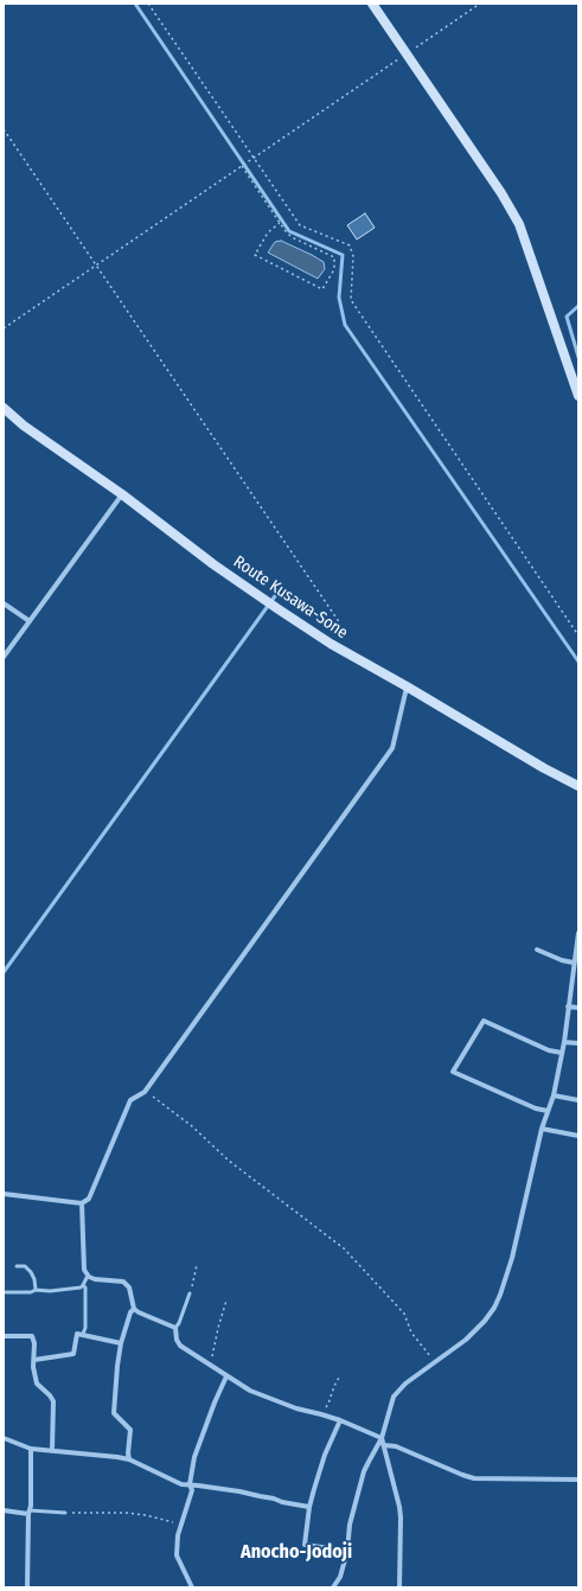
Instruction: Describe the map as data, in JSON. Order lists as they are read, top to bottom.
{
  "streets": {
    "main road": ["Route Kusawa-Sone"]
  },
  "districts": ["Anocho-Jodoji"]
}
